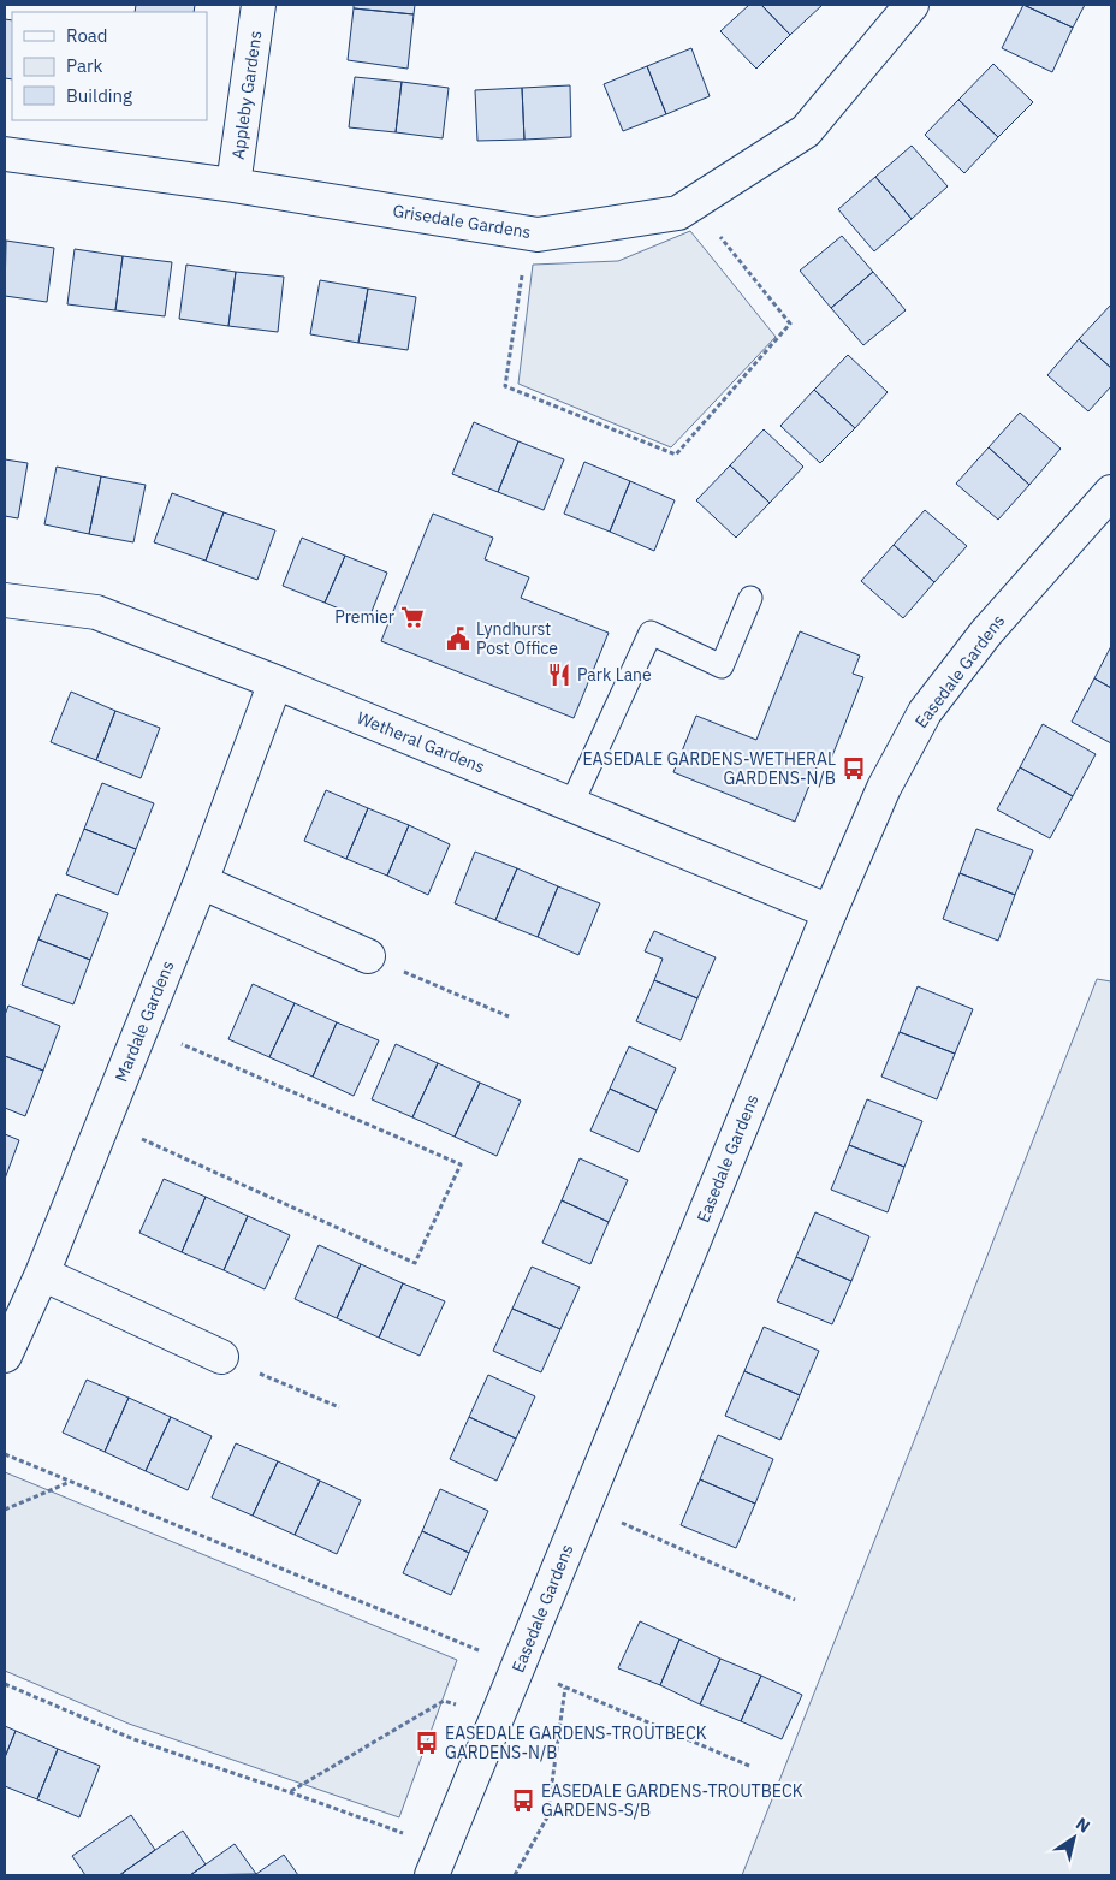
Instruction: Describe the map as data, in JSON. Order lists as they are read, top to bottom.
{
  "streets": {
    "street": [
      "Appleby Gardens",
      "Grisedale Gardens",
      "Easedale Gardens",
      "Wetheral Gardens",
      "Mardale Gardens"
    ]
  },
  "crossings": [
    ["Appleby Gardens", "Grisedale Gardens"],
    ["Easedale Gardens", "Wetheral Gardens"],
    ["Wetheral Gardens", "Mardale Gardens"]
  ],
  "places": {
    "supermarket": ["Premier"],
    "public building": ["Lyndhurst Post Office"],
    "restaurant": ["Park Lane"],
    "bus stop": ["EASEDALE GARDENS-WETHERAL GARDENS-N/B", "EASEDALE GARDENS-TROUTBECK GARDENS-N/B", "EASEDALE GARDENS-TROUTBECK GARDENS-S/B"]
  },
  "legend": ["Road", "Park", "Building"],
  "north": "top right"
}
